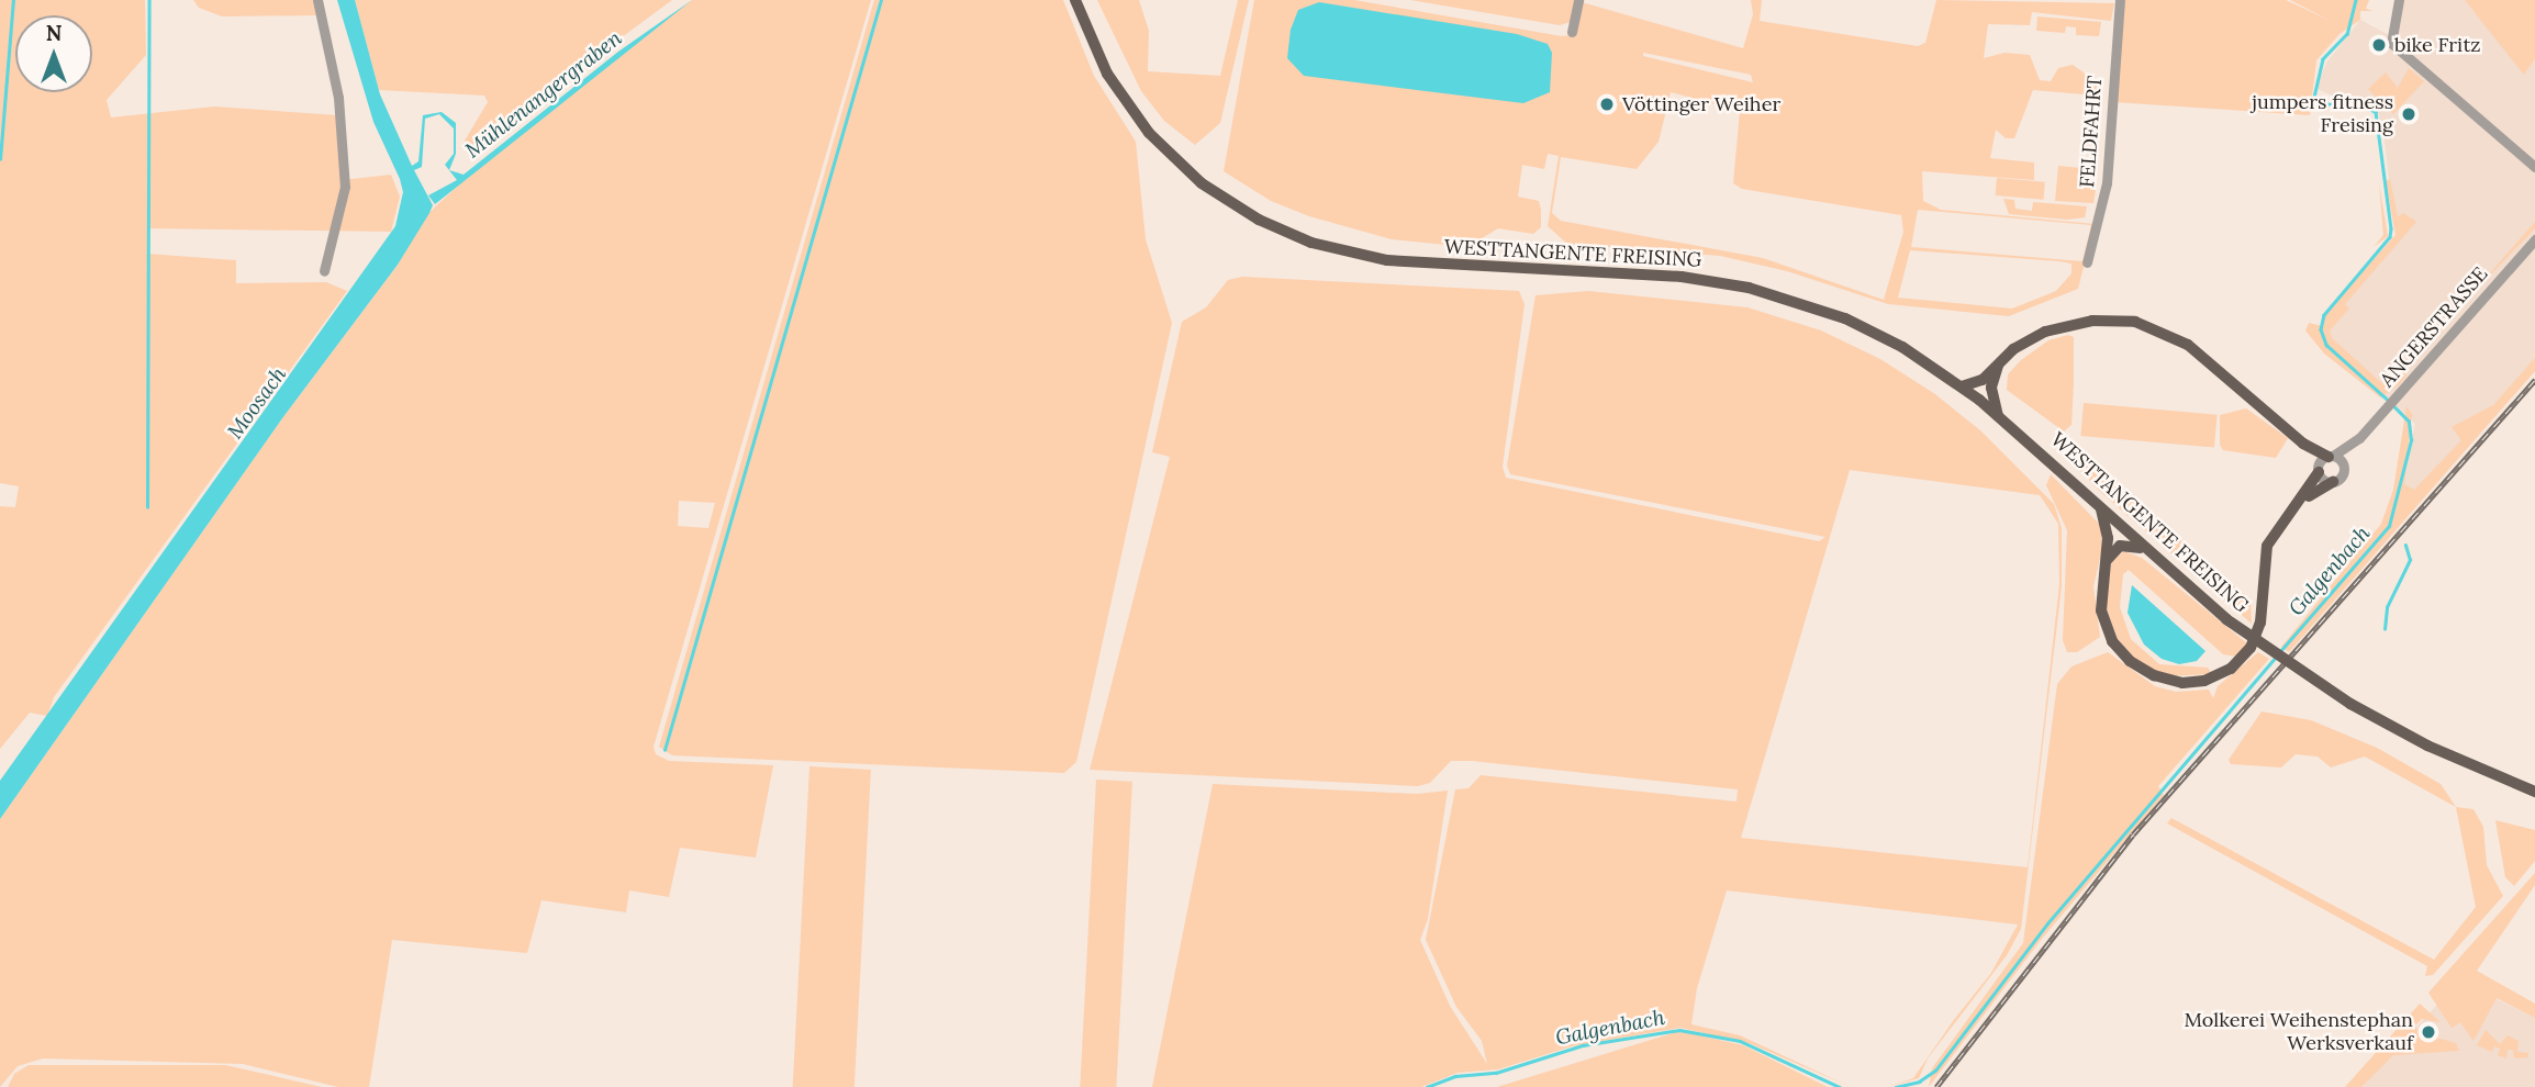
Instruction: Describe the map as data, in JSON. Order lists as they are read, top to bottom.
{
  "streets": {
    "main road": ["WESTTANGENTE FREISING"],
    "street": ["FELDFAHRT", "ANGERSTRASSE"]
  },
  "water": ["Mühlenangergraben", "Moosach", "Galgenbach"],
  "places": [
    "bike Fritz",
    "Vöttinger Weiher",
    "jumpers fitness Freising",
    "Molkerei Weihenstephan Werksverkauf"
  ],
  "north": "top"
}
